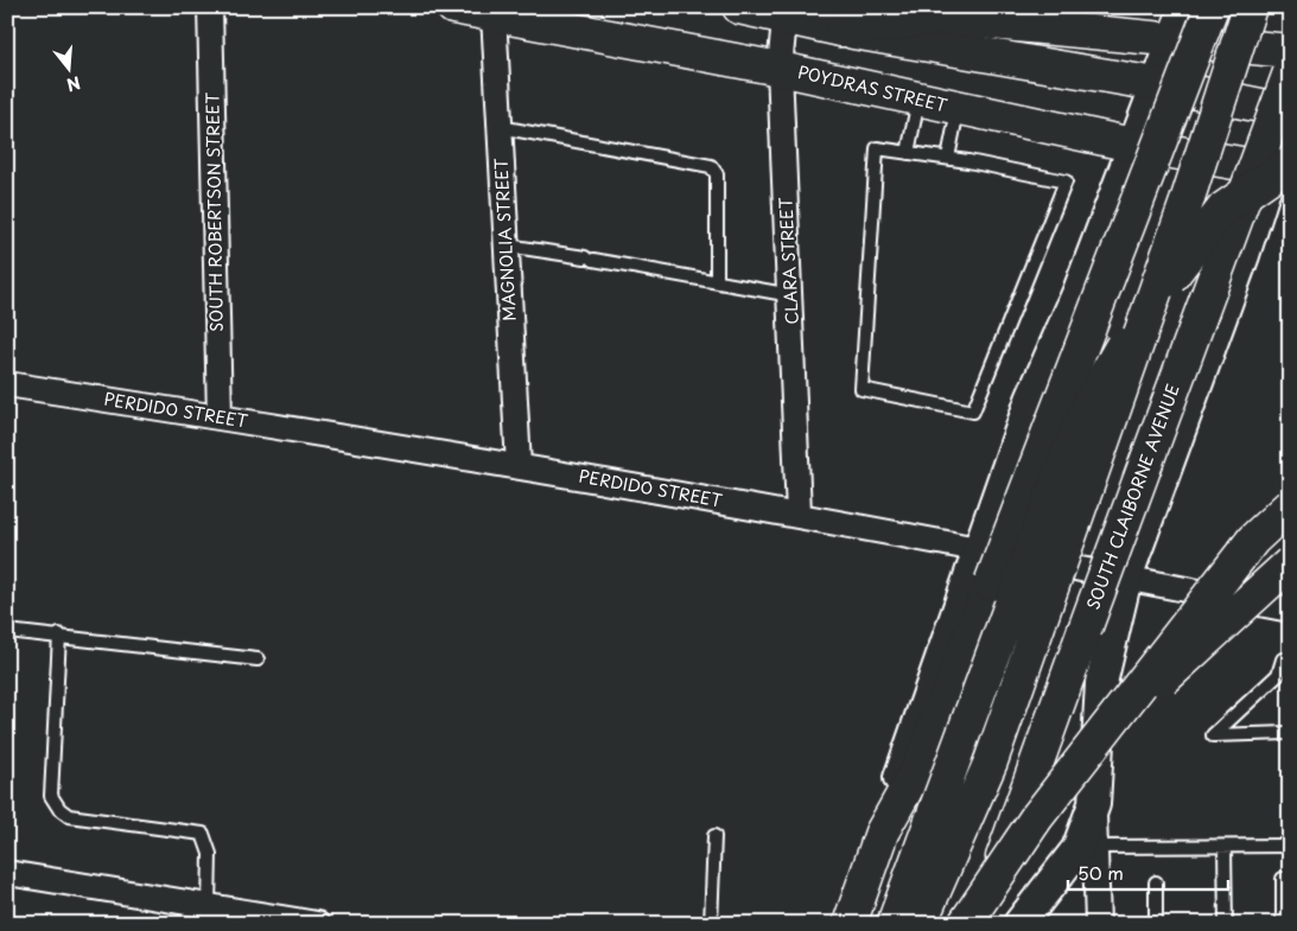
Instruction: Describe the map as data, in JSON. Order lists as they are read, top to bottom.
{
  "streets": {
    "main road": ["POYDRAS STREET", "SOUTH CLAIBORNE AVENUE"],
    "street": [
      "SOUTH ROBERTSON STREET",
      "MAGNOLIA STREET",
      "CLARA STREET",
      "PERDIDO STREET"
    ]
  },
  "crossings": [
    ["POYDRAS STREET", "MAGNOLIA STREET"],
    ["POYDRAS STREET", "CLARA STREET"],
    ["POYDRAS STREET", "SOUTH CLAIBORNE AVENUE"],
    ["SOUTH ROBERTSON STREET", "PERDIDO STREET"],
    ["MAGNOLIA STREET", "PERDIDO STREET"],
    ["CLARA STREET", "PERDIDO STREET"],
    ["PERDIDO STREET", "SOUTH CLAIBORNE AVENUE"]
  ],
  "scale_bar": "50 m",
  "north": "bottom"
}
